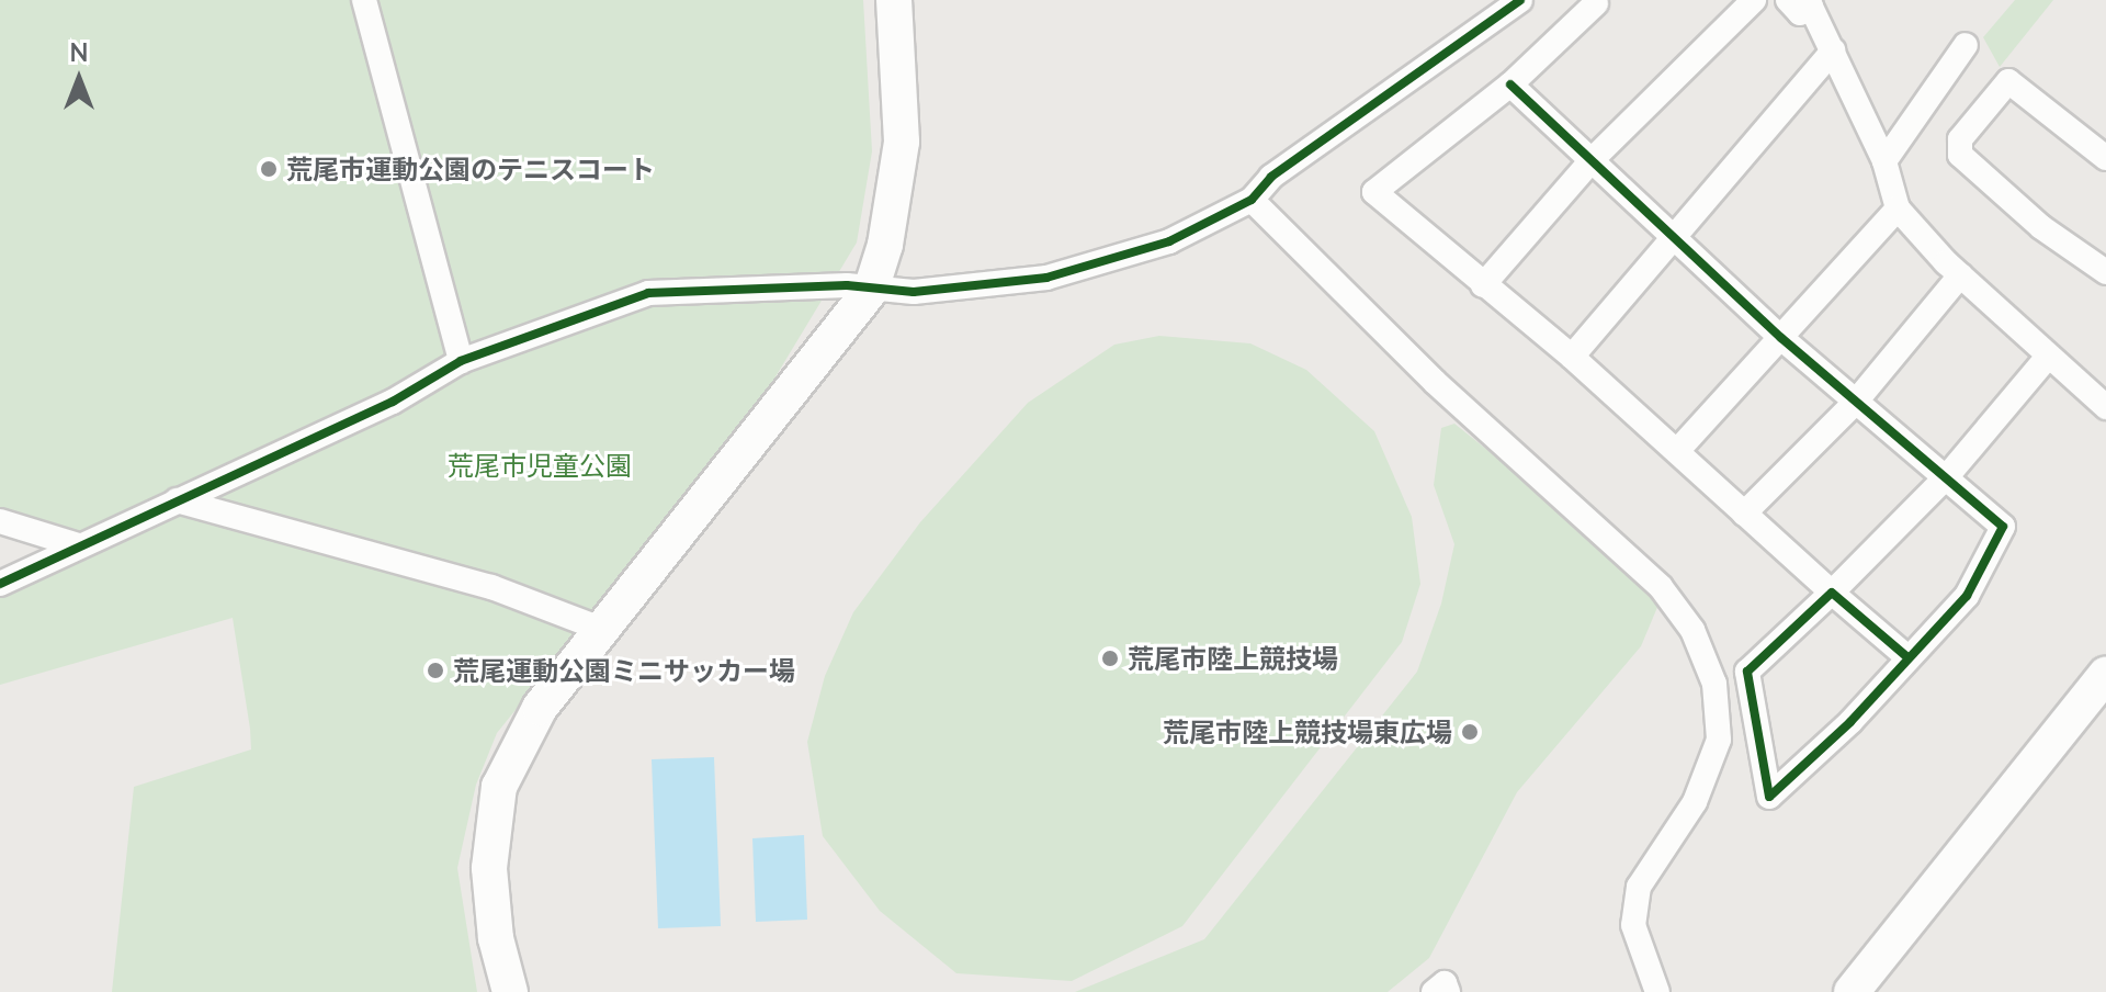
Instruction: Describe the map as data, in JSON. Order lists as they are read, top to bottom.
{
  "parks": ["荒尾市児童公園"],
  "places": [
    "荒尾市運動公園のテニスコート",
    "荒尾市陸上競技場",
    "荒尾運動公園ミニサッカー場",
    "荒尾市陸上競技場東広場"
  ],
  "north": "top"
}
